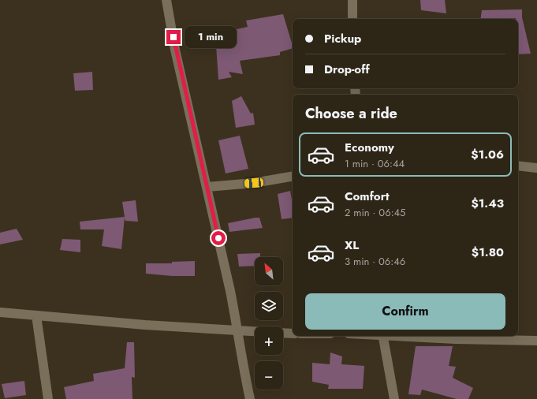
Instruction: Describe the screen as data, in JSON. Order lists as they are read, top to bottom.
{
  "north": "top left",
  "page": {
    "banner": ["Pickup", "Drop-off"],
    "bubble": "1 min",
    "heading": "Choose a ride",
    "list": [
      {
        "name": "Economy",
        "note": "1 min · 06:44",
        "value": "$1.06"
      },
      {
        "name": "Comfort",
        "note": "2 min · 06:45",
        "value": "$1.43"
      },
      {
        "name": "XL",
        "note": "3 min · 06:46",
        "value": "$1.80"
      }
    ],
    "map_buttons": ["+", "−"],
    "buttons": "Confirm"
  }
}
